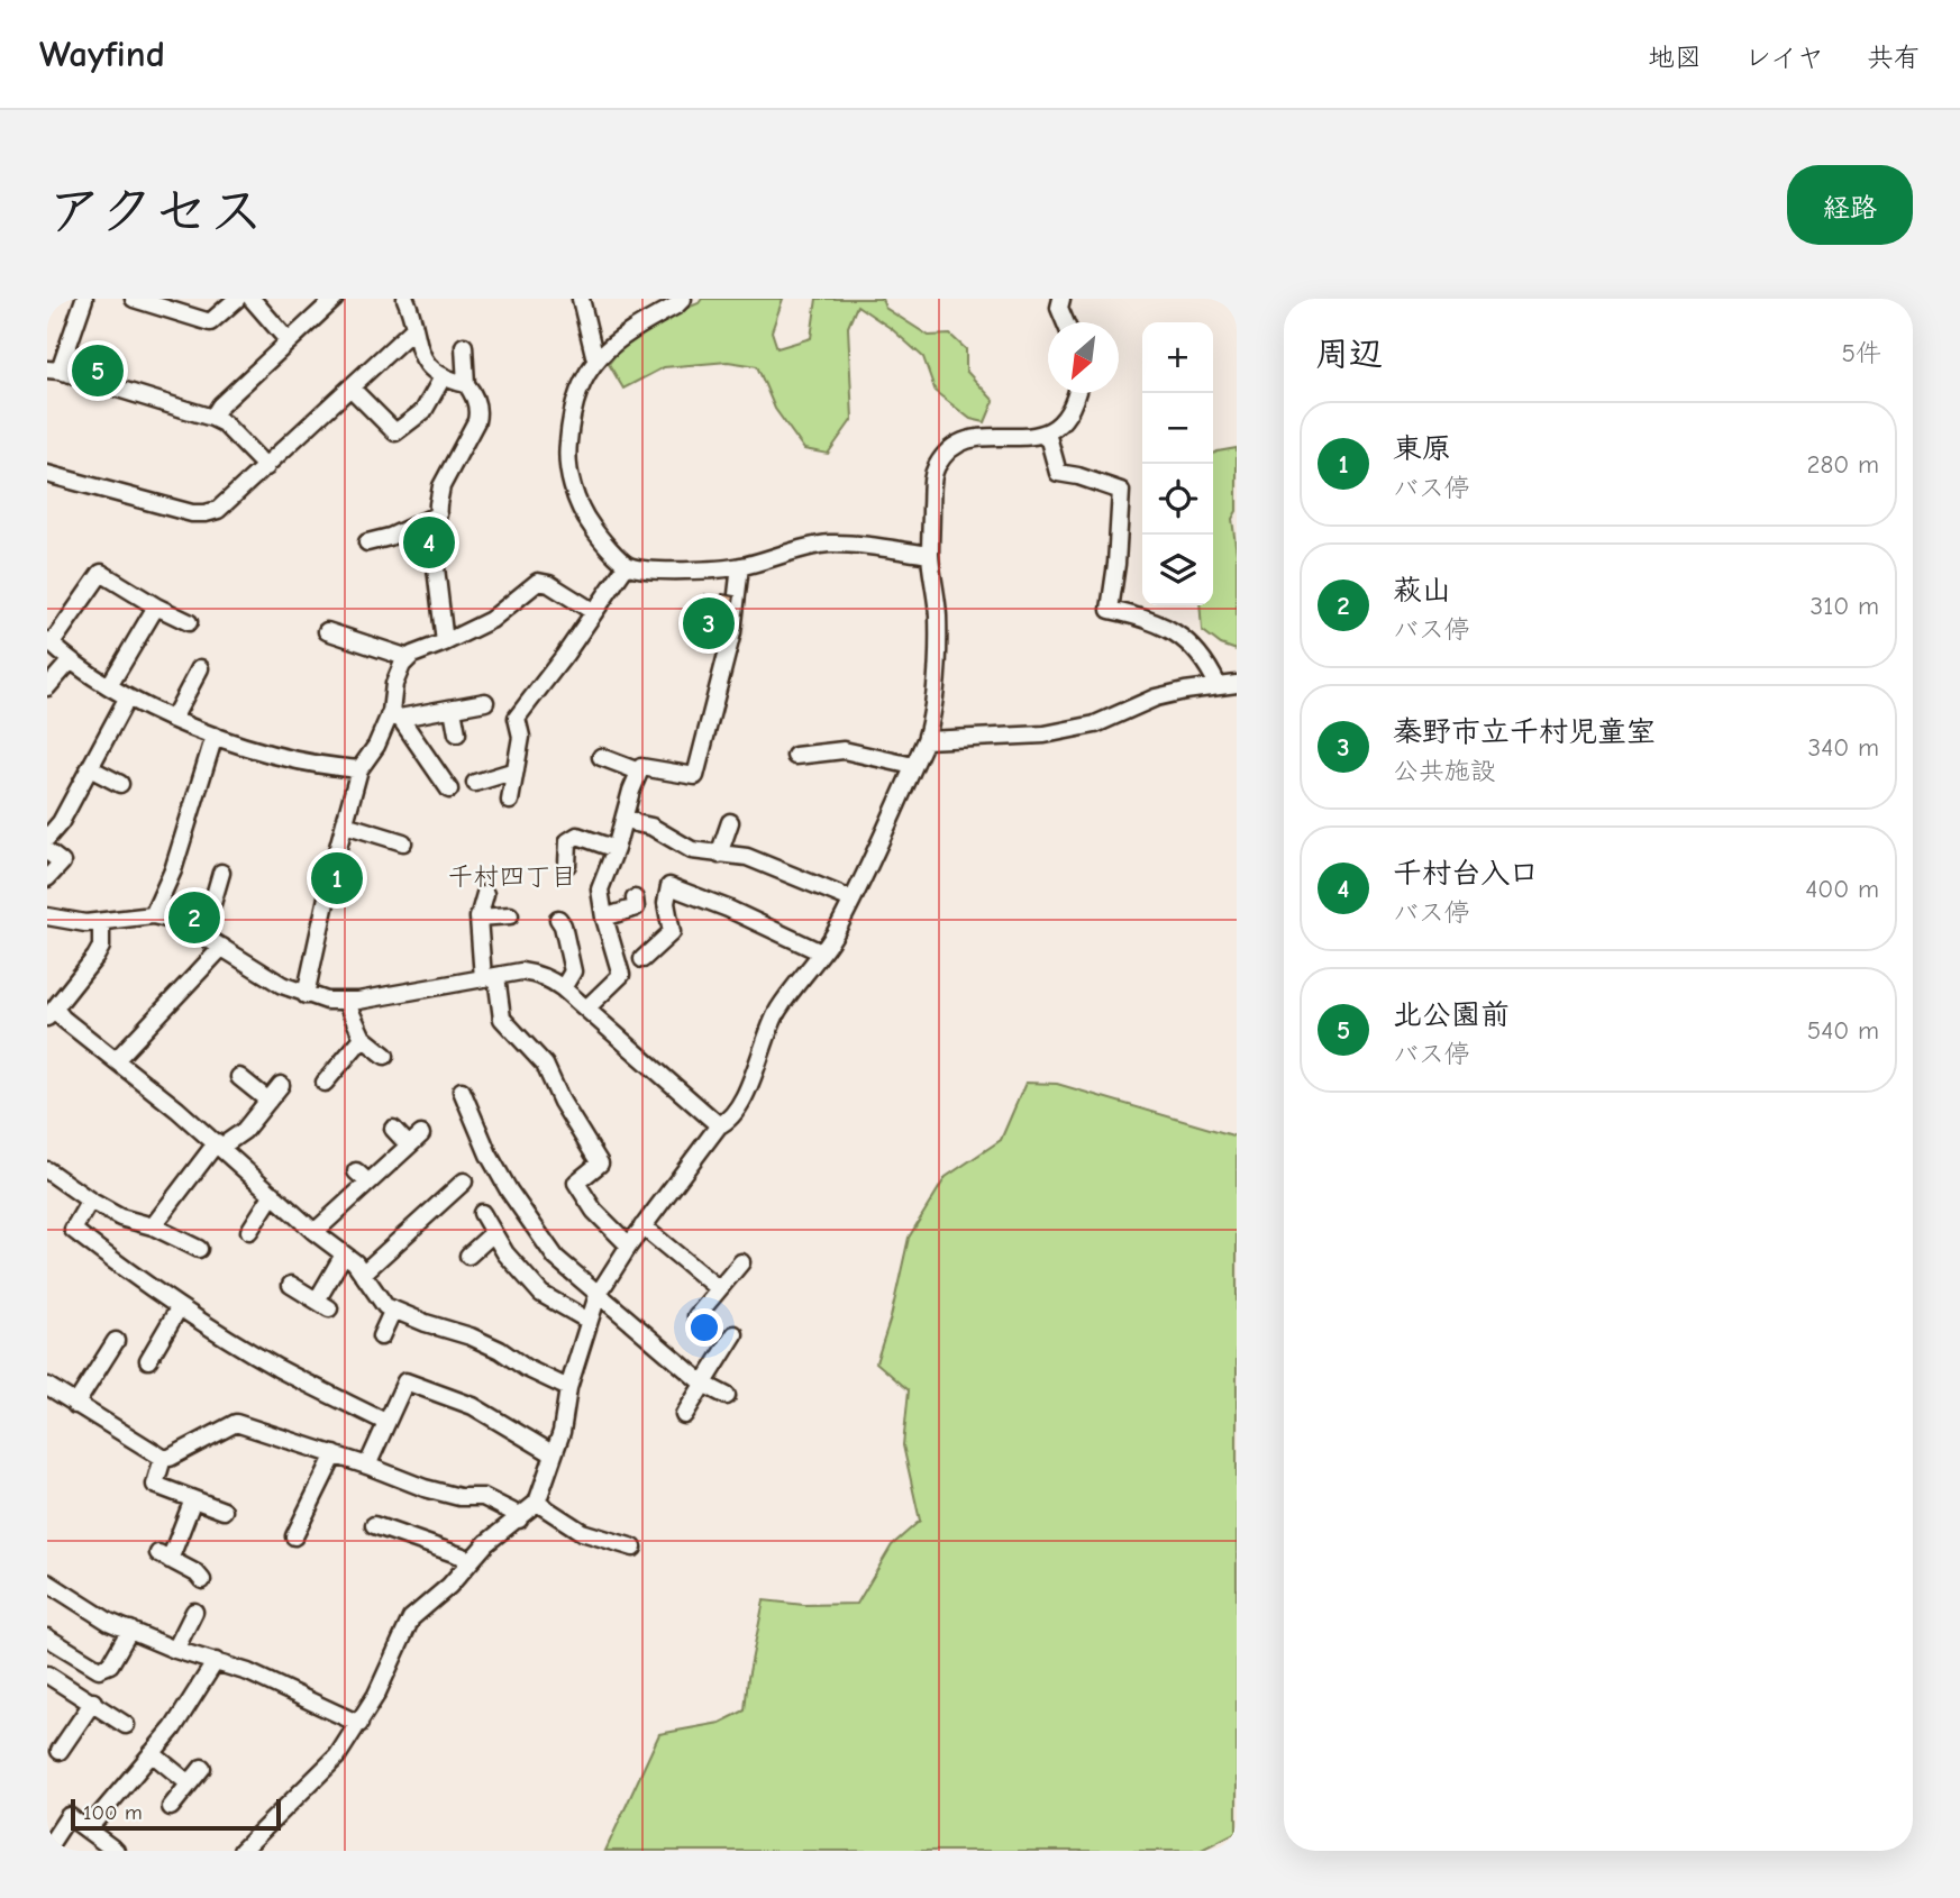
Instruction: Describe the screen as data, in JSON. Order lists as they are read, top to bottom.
{
  "districts": ["千村四丁目"],
  "scale_bar": "100 m",
  "north": "bottom left",
  "page": {
    "header": "Wayfind",
    "nav": ["地図", "レイヤ", "共有"],
    "title": "アクセス",
    "buttons": "経路",
    "heading": ["周辺", "5件"],
    "map_buttons": ["+", "−"],
    "pins": [
      "5",
      "4",
      "3",
      "1",
      "2"
    ],
    "list": [
      {
        "mark": "1",
        "name": "東原",
        "note": "バス停",
        "value": "280 m"
      },
      {
        "mark": "2",
        "name": "萩山",
        "note": "バス停",
        "value": "310 m"
      },
      {
        "mark": "3",
        "name": "秦野市立千村児童室",
        "note": "公共施設",
        "value": "340 m"
      },
      {
        "mark": "4",
        "name": "千村台入口",
        "note": "バス停",
        "value": "400 m"
      },
      {
        "mark": "5",
        "name": "北公園前",
        "note": "バス停",
        "value": "540 m"
      }
    ],
    "scale": "100 m"
  }
}
